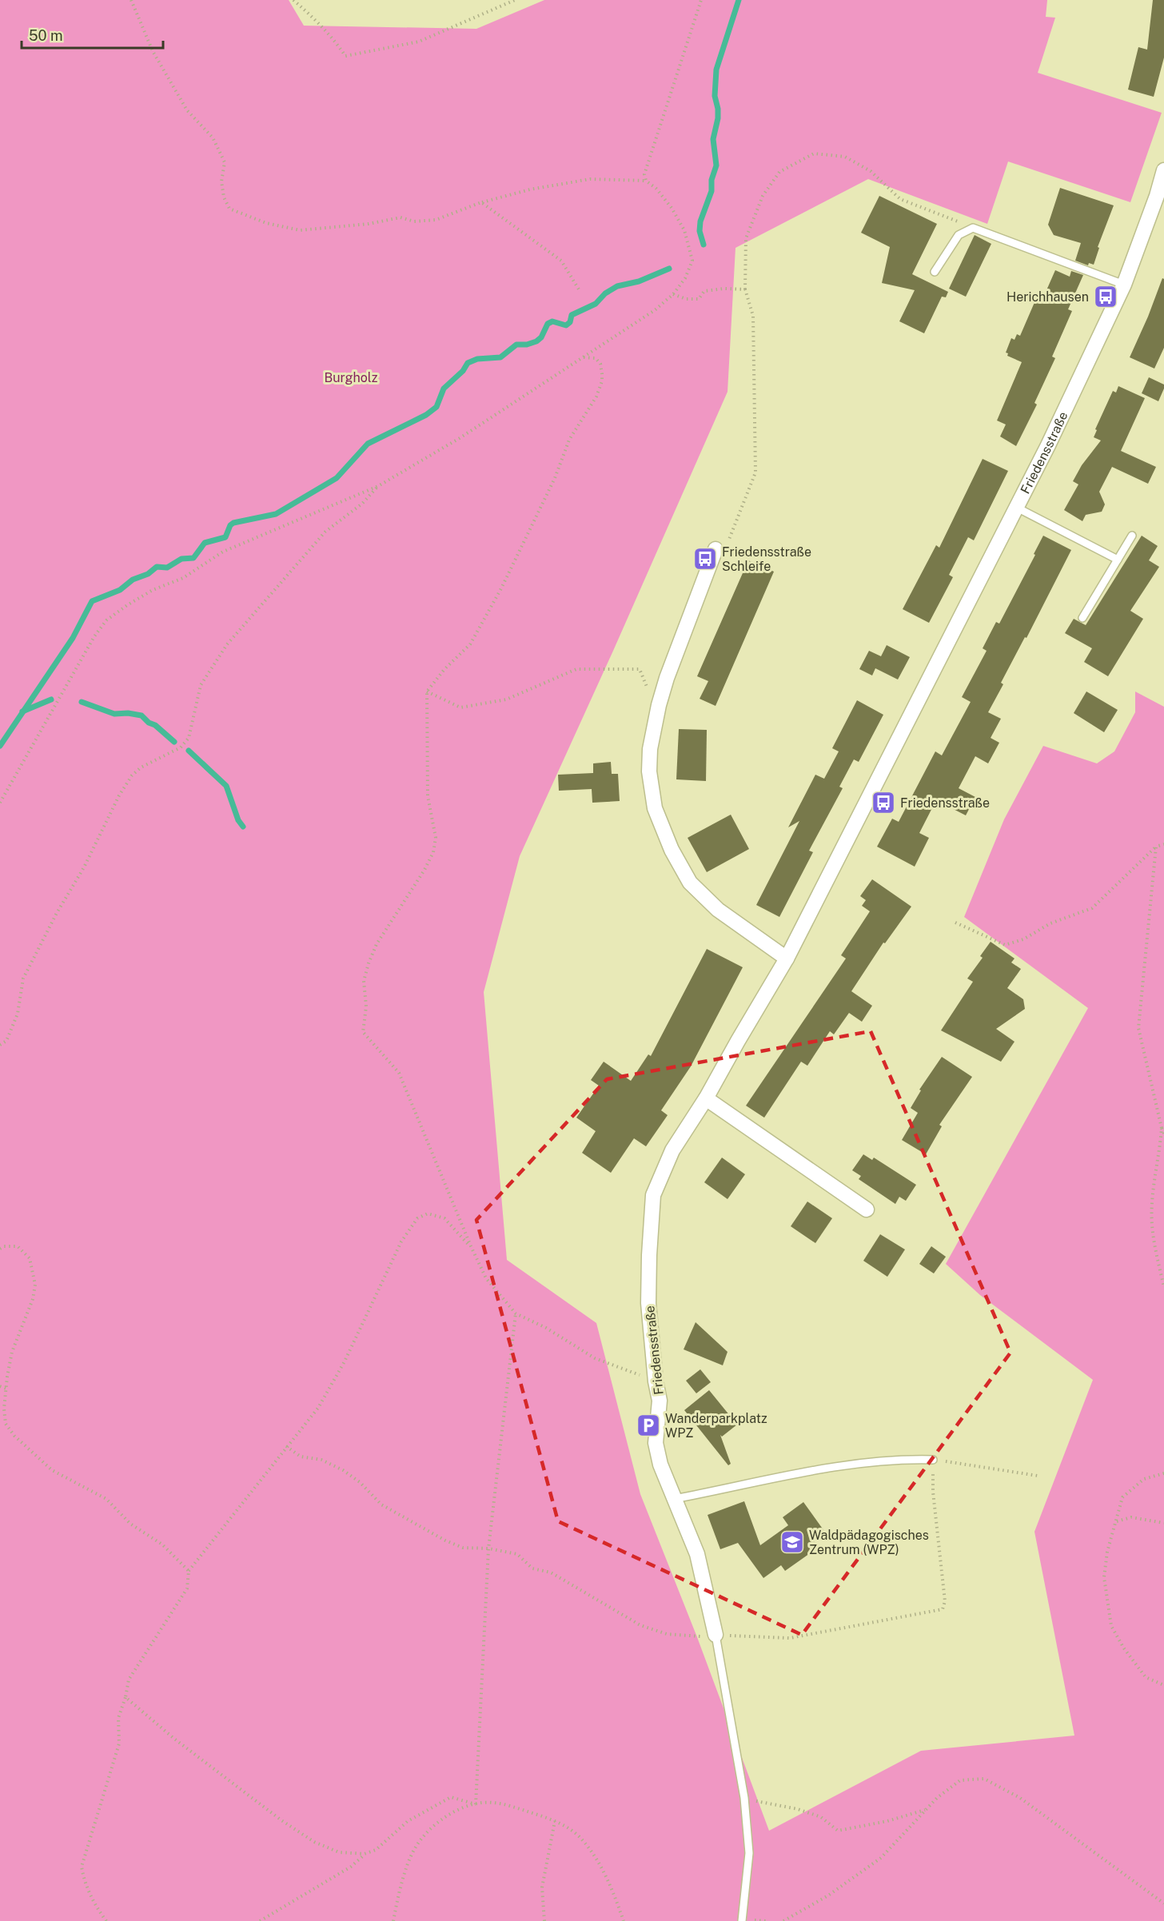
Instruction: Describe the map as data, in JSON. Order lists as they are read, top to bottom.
{
  "streets": {
    "street": ["Friedensstraße"]
  },
  "parks": ["Burgholz"],
  "places": {
    "bus stop": ["Herichhausen", "Friedensstraße Schleife", "Friedensstraße"],
    "parking": ["Wanderparkplatz WPZ"],
    "school or university": ["Waldpädagogisches Zentrum (WPZ)"]
  },
  "scale_bar": "50 m"
}
